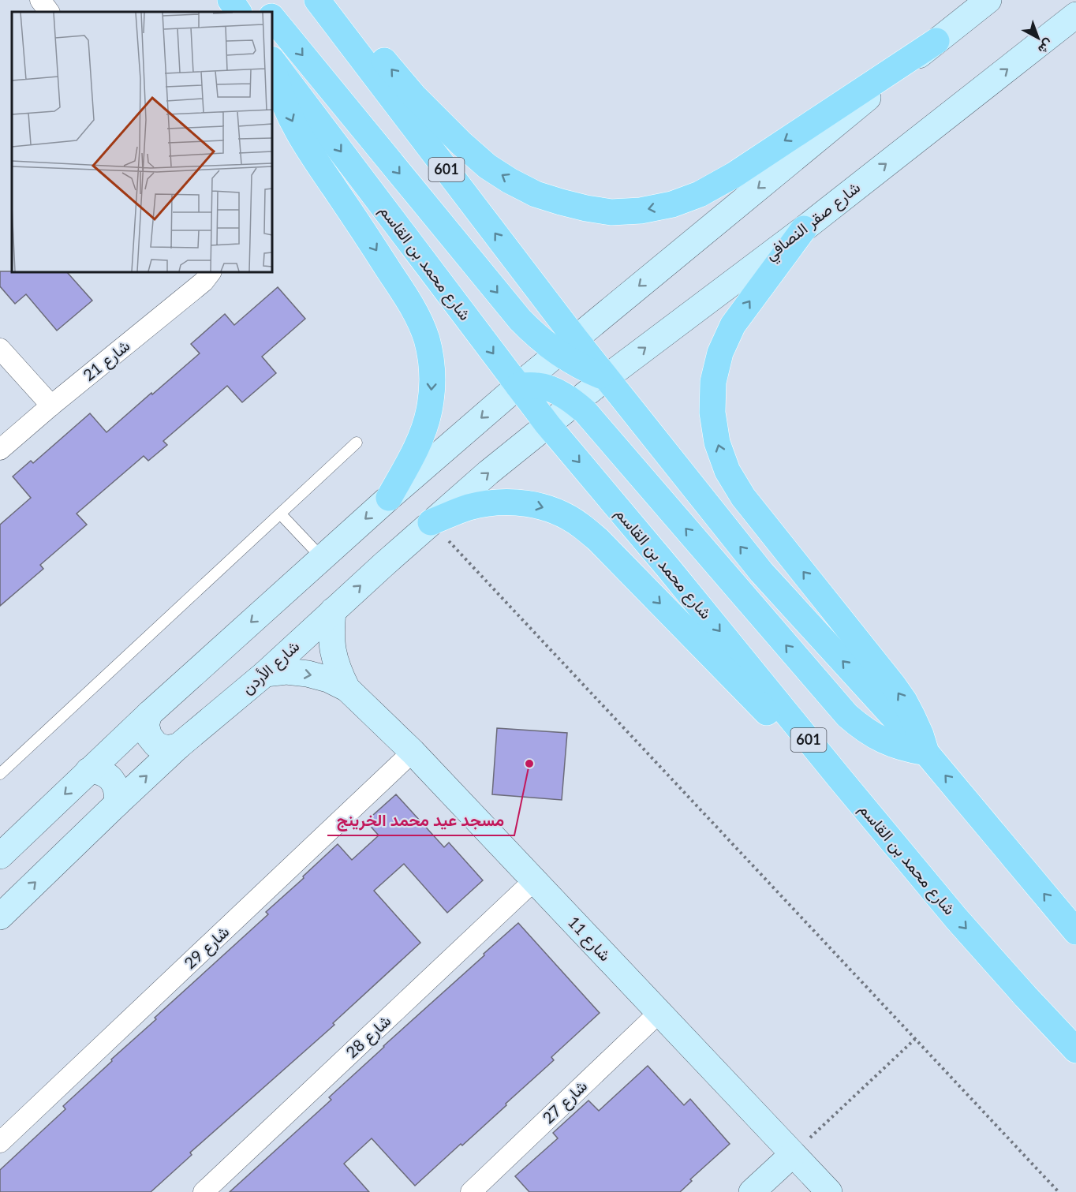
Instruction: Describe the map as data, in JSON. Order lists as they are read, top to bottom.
{
  "streets": {
    "main road": [
      "601",
      "شارع صقر النصافي",
      "شارع محمد بن القاسم",
      "شارع الأردن",
      "شارع 11"
    ],
    "street": [
      "شارع 21",
      "شارع 29",
      "شارع 28",
      "شارع 27"
    ]
  },
  "crossings": [
    ["شارع صقر النصافي", "شارع محمد بن القاسم"],
    ["شارع صقر النصافي", "شارع الأردن"],
    ["شارع محمد بن القاسم", "شارع الأردن"],
    ["شارع الأردن", "شارع 11"],
    ["شارع 11", "شارع 29"],
    ["شارع 11", "شارع 28"],
    ["شارع 11", "شارع 27"]
  ],
  "places": ["مسجد عيد محمد الخرينج"],
  "north": "bottom right"
}
